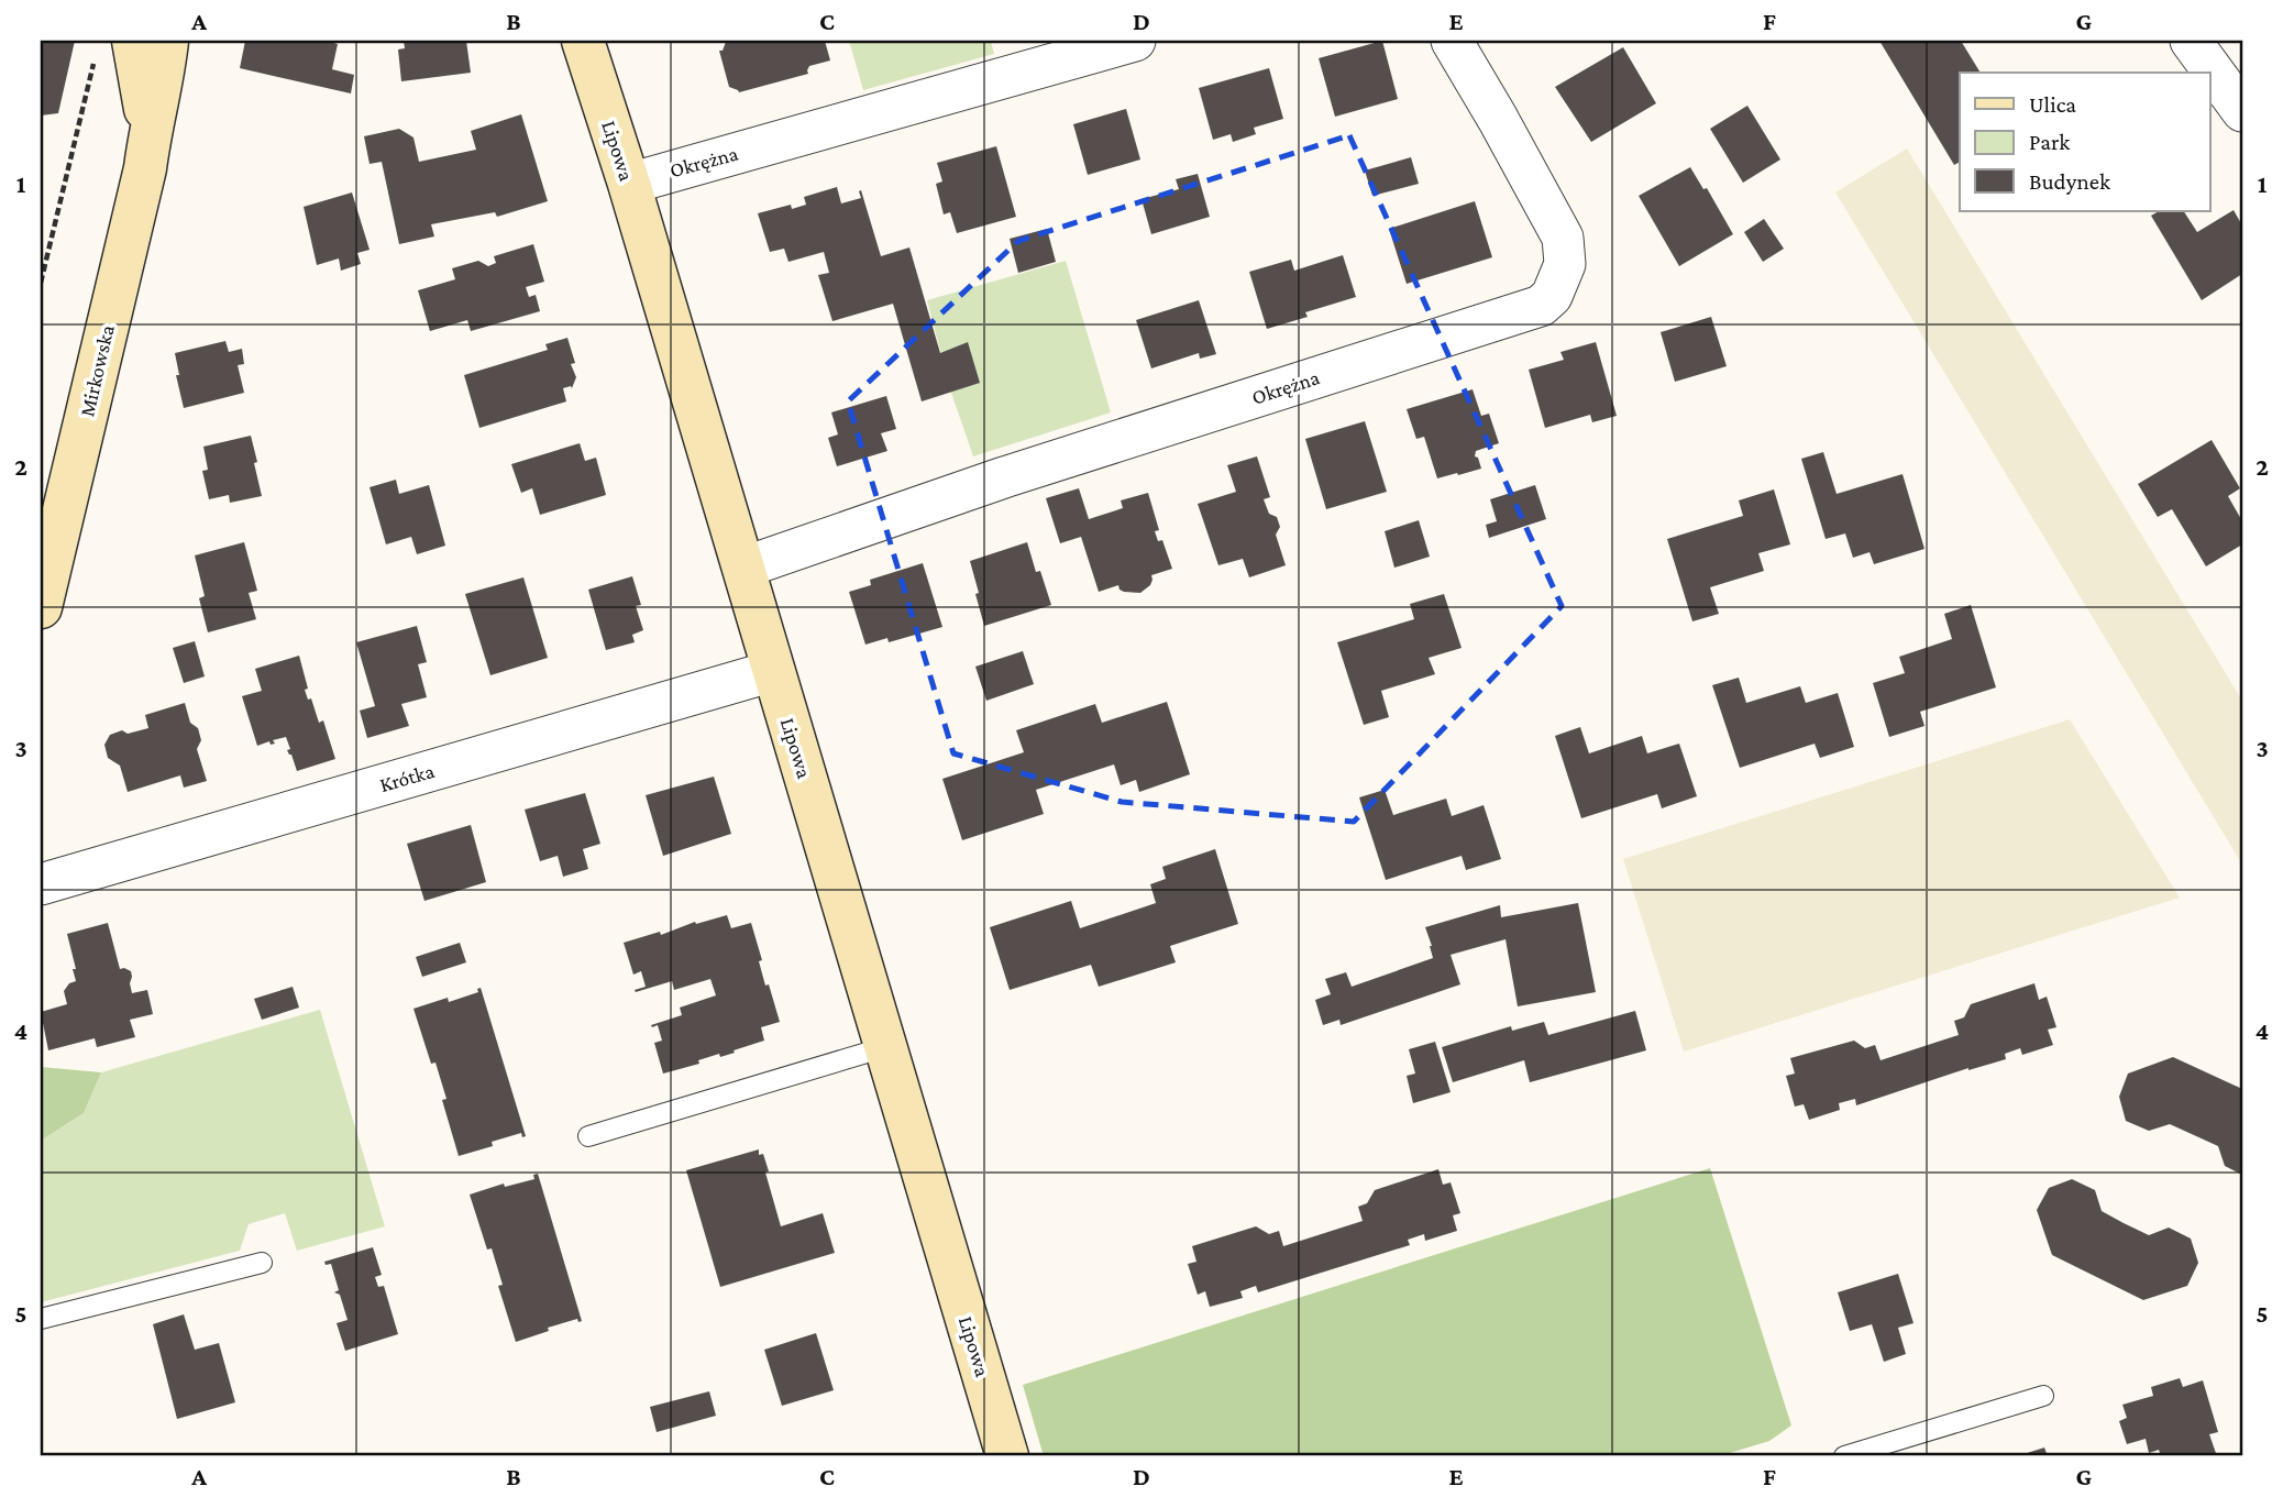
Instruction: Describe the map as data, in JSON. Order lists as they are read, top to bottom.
{
  "streets": {
    "street": [
      "Lipowa",
      "Okrężna",
      "Mirkowska",
      "Krótka"
    ]
  },
  "crossings": [
    ["Lipowa", "Okrężna"],
    ["Lipowa", "Krótka"]
  ],
  "legend": ["Ulica", "Park", "Budynek"],
  "grid": {
    "columns": [
      "A",
      "B",
      "C",
      "D",
      "E",
      "F",
      "G"
    ],
    "rows": [
      "1",
      "2",
      "3",
      "4",
      "5"
    ]
  }
}
